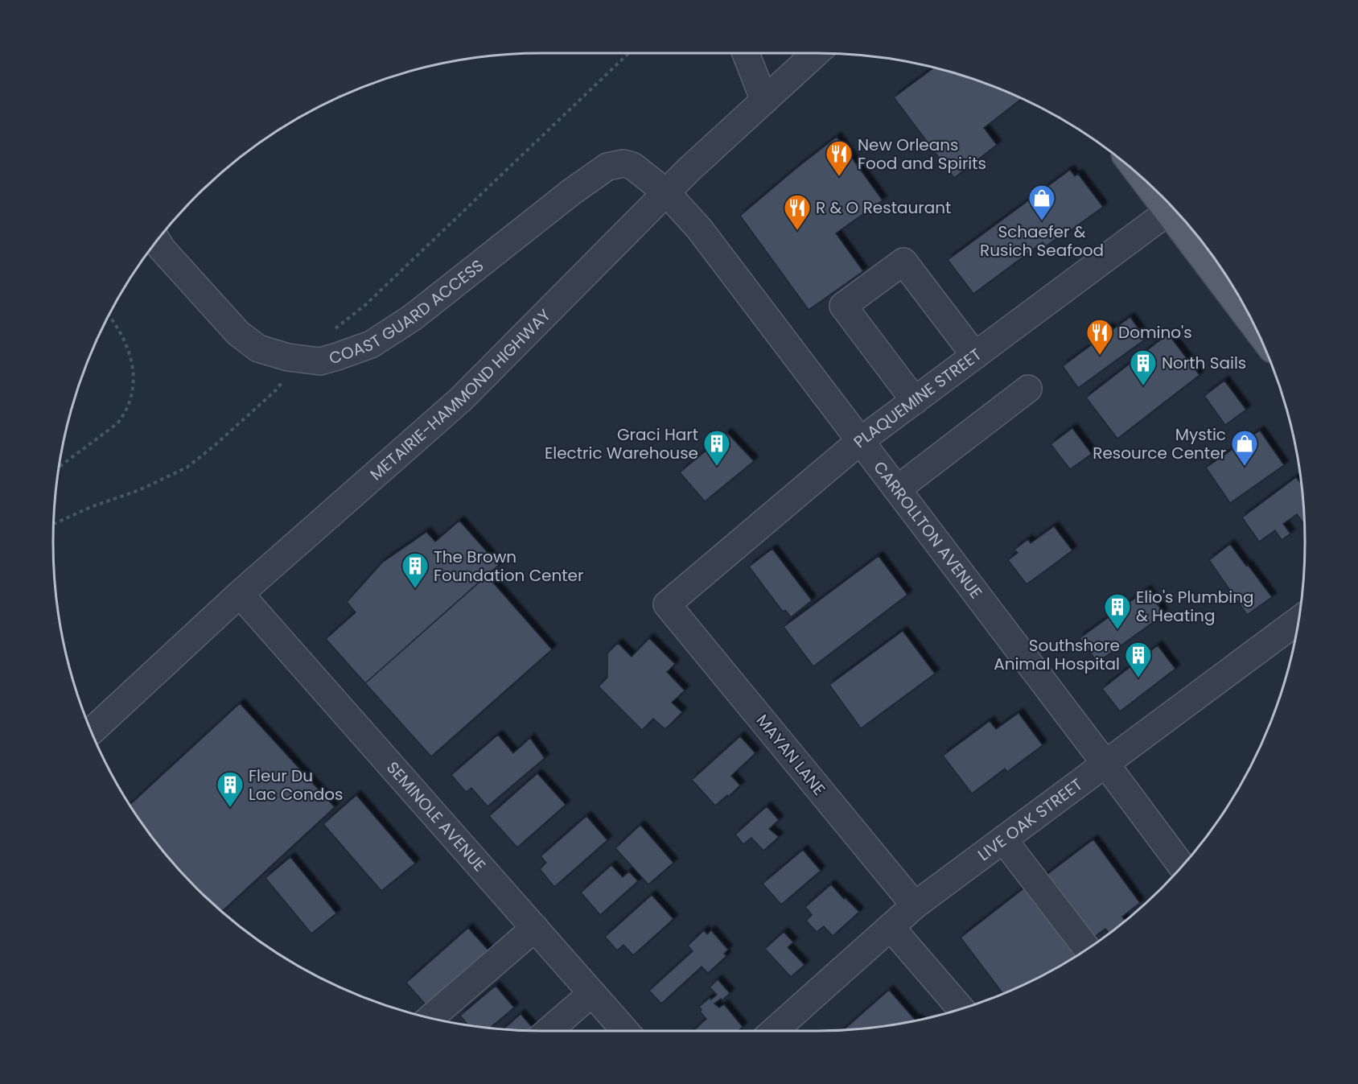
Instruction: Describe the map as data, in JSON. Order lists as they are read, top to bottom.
{
  "streets": {
    "street": [
      "COAST GUARD ACCESS",
      "METAIRIE-HAMMOND HIGHWAY",
      "PLAQUEMINE STREET",
      "CARROLLTON AVENUE",
      "MAYAN LANE",
      "SEMINOLE AVENUE",
      "LIVE OAK STREET"
    ]
  },
  "crossings": [
    ["COAST GUARD ACCESS", "METAIRIE-HAMMOND HIGHWAY"],
    ["COAST GUARD ACCESS", "CARROLLTON AVENUE"],
    ["METAIRIE-HAMMOND HIGHWAY", "CARROLLTON AVENUE"],
    ["METAIRIE-HAMMOND HIGHWAY", "SEMINOLE AVENUE"],
    ["PLAQUEMINE STREET", "CARROLLTON AVENUE"],
    ["PLAQUEMINE STREET", "MAYAN LANE"],
    ["CARROLLTON AVENUE", "LIVE OAK STREET"],
    ["MAYAN LANE", "LIVE OAK STREET"]
  ],
  "places": {
    "restaurant": ["New Orleans Food and Spirits", "R & O Restaurant", "Domino's"],
    "shop": ["Schaefer & Rusich Seafood", "Mystic Resource Center"],
    "building": [
      "North Sails",
      "Graci Hart Electric Warehouse",
      "The Brown Foundation Center",
      "Elio's Plumbing & Heating",
      "Southshore Animal Hospital",
      "Fleur Du Lac Condos"
    ]
  }
}
